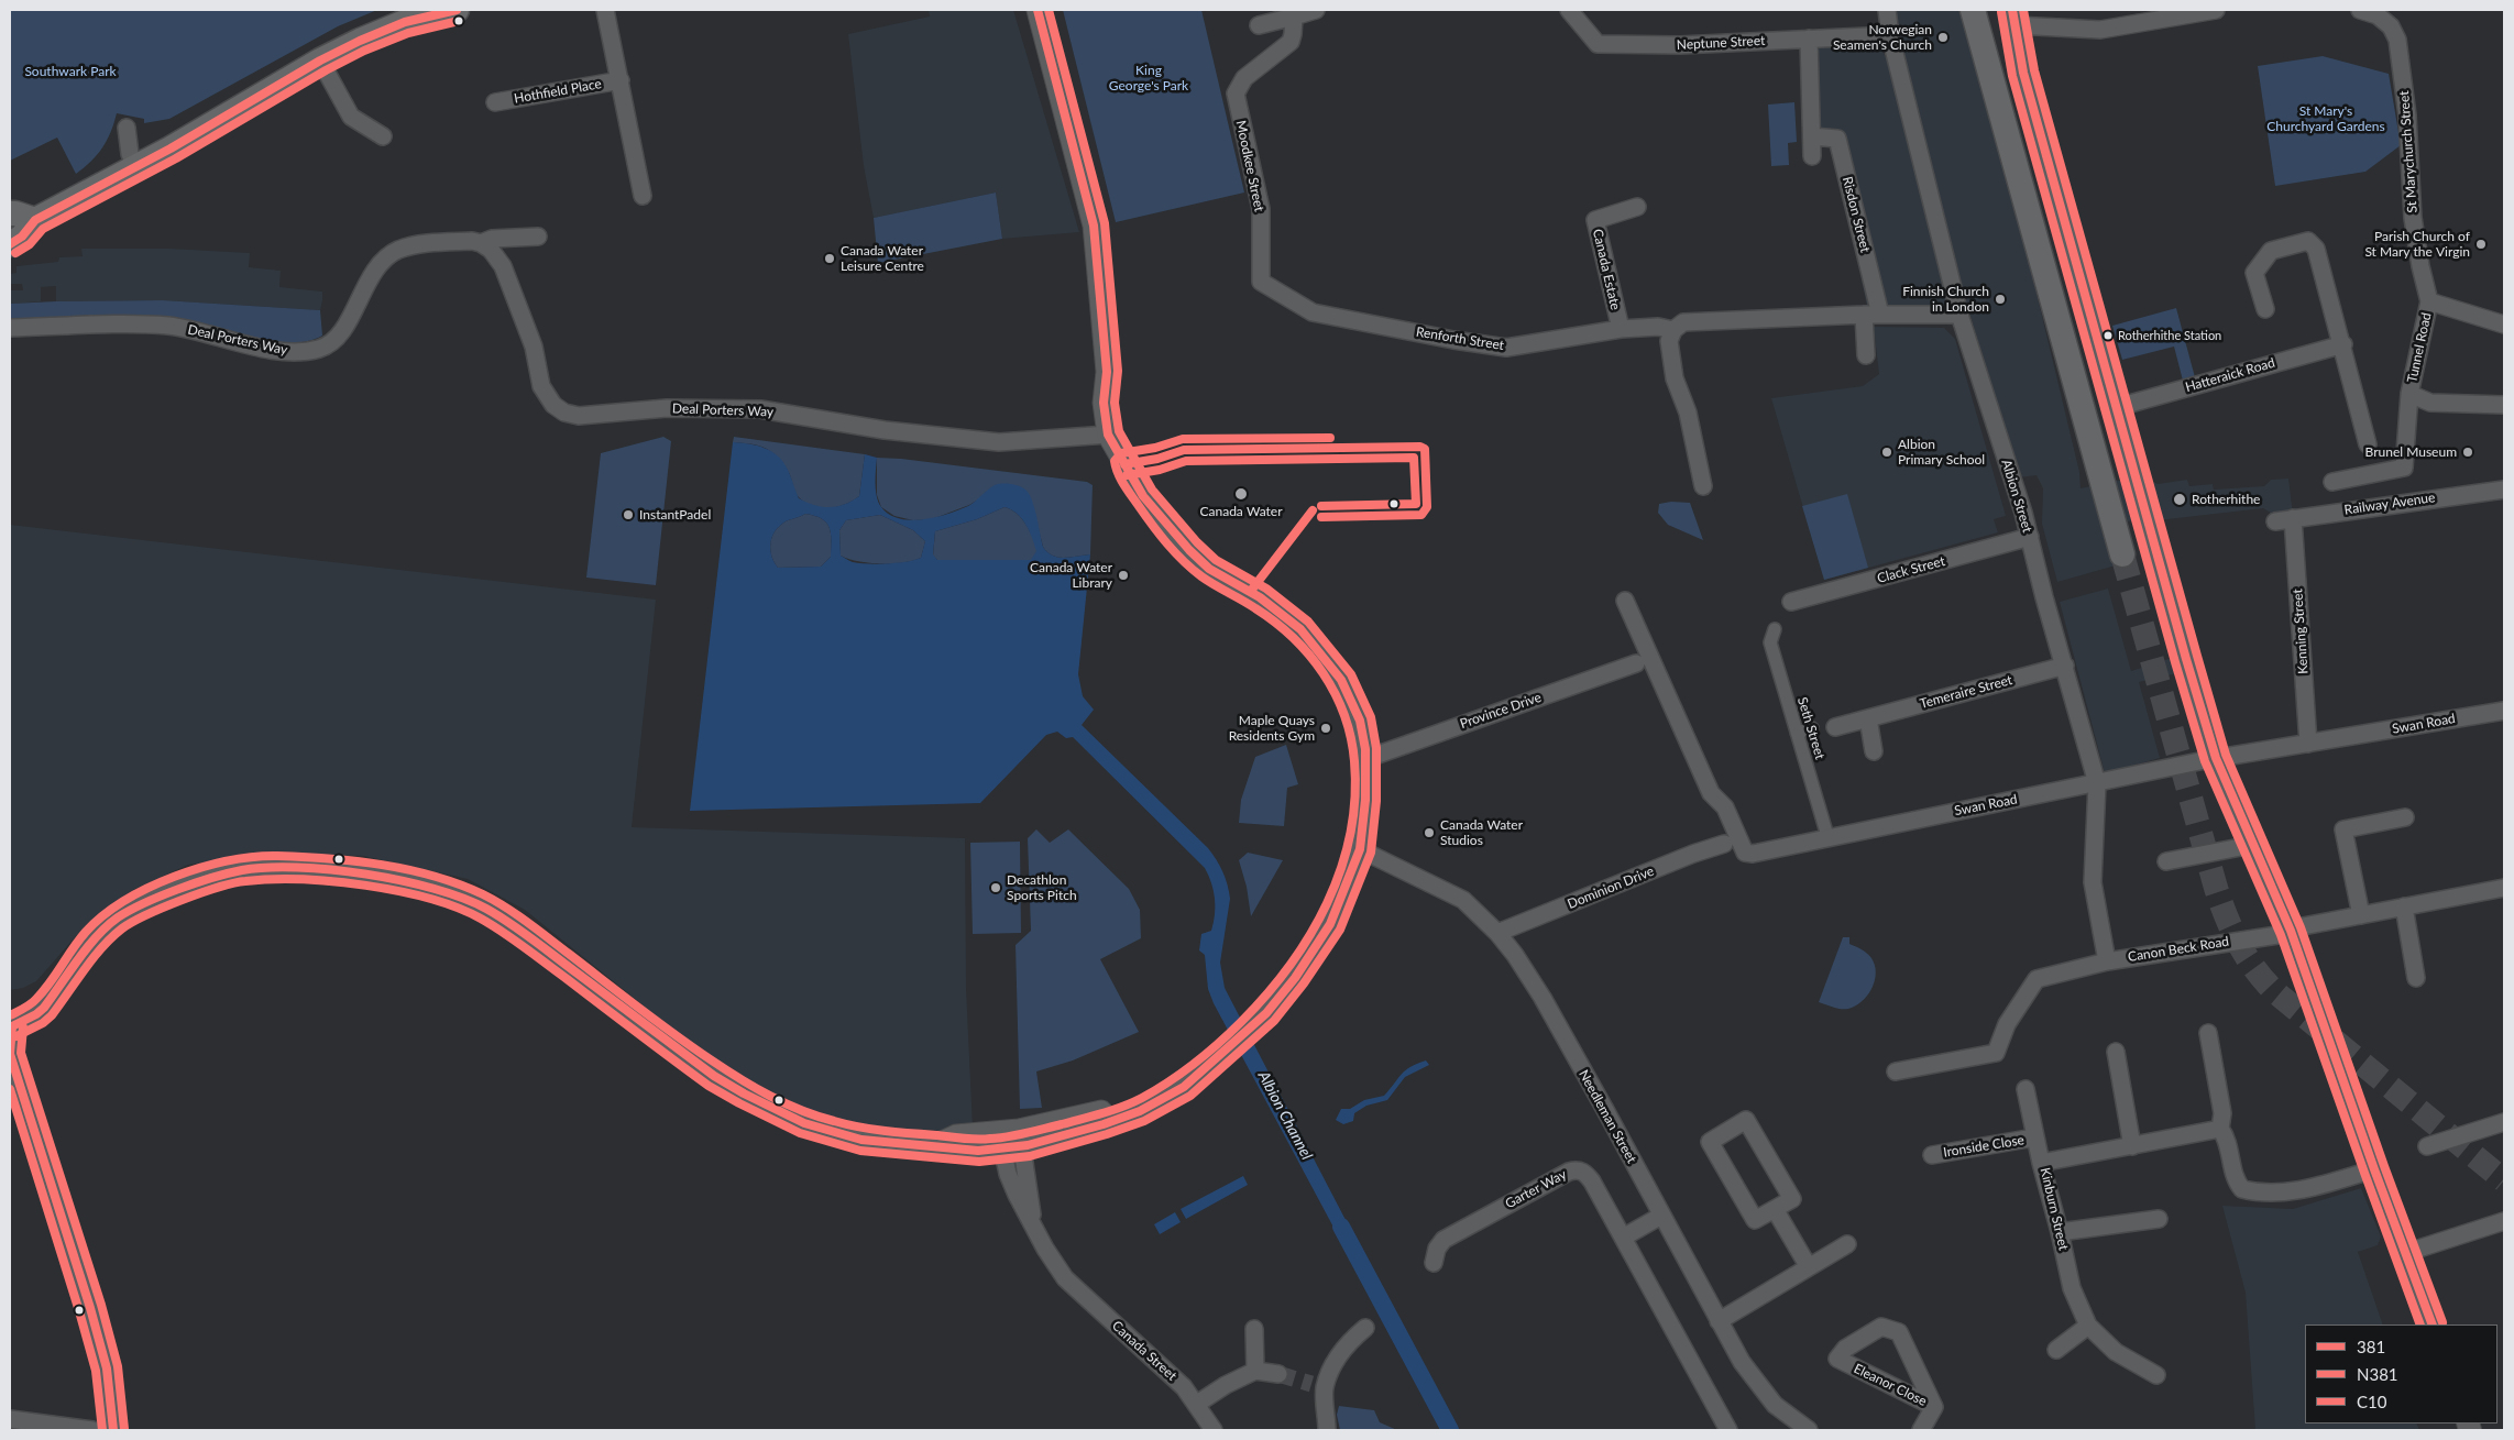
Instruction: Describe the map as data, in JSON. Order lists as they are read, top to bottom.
{
  "streets": {
    "street": [
      "Neptune Street",
      "Hothfield Place",
      "St Marychurch Street",
      "Moodkee Street",
      "Risdon Street",
      "Canada Estate",
      "Renforth Street",
      "Deal Porters Way",
      "Tunnel Road",
      "Hatteraick Road",
      "Albion Street",
      "Railway Avenue",
      "Clack Street",
      "Kenning Street",
      "Temeraire Street",
      "Province Drive",
      "Swan Road",
      "Seth Street",
      "Dominion Drive",
      "Canon Beck Road",
      "Needleman Street",
      "Ironside Close",
      "Garter Way",
      "Kinburn Street",
      "Canada Street",
      "Eleanor Close"
    ]
  },
  "crossings": [
    ["Neptune Street", "Albion Street"],
    ["St Marychurch Street", "Tunnel Road"],
    ["Moodkee Street", "Renforth Street"],
    ["Risdon Street", "Renforth Street"],
    ["Canada Estate", "Renforth Street"],
    ["Renforth Street", "Albion Street"],
    ["Albion Street", "Clack Street"],
    ["Albion Street", "Temeraire Street"],
    ["Albion Street", "Swan Road"],
    ["Albion Street", "Canon Beck Road"],
    ["Railway Avenue", "Kenning Street"],
    ["Kenning Street", "Swan Road"],
    ["Swan Road", "Seth Street"],
    ["Dominion Drive", "Needleman Street"]
  ],
  "water": ["Albion Channel"],
  "parks": ["King George's Park", "Southwark Park", "St Mary's Churchyard Gardens"],
  "places": [
    "Norwegian Seamen's Church",
    "Parish Church of St Mary the Virgin",
    "Canada Water Leisure Centre",
    "Finnish Church in London",
    "Rotherhithe Station",
    "Albion Primary School",
    "Brunel Museum",
    "Canada Water",
    "Rotherhithe",
    "InstantPadel",
    "Canada Water Library",
    "Maple Quays Residents Gym",
    "Canada Water Studios",
    "Decathlon Sports Pitch"
  ],
  "lines": ["transit line 381", "transit line N381", "transit line C10"],
  "legend": ["381", "N381", "C10"]
}
